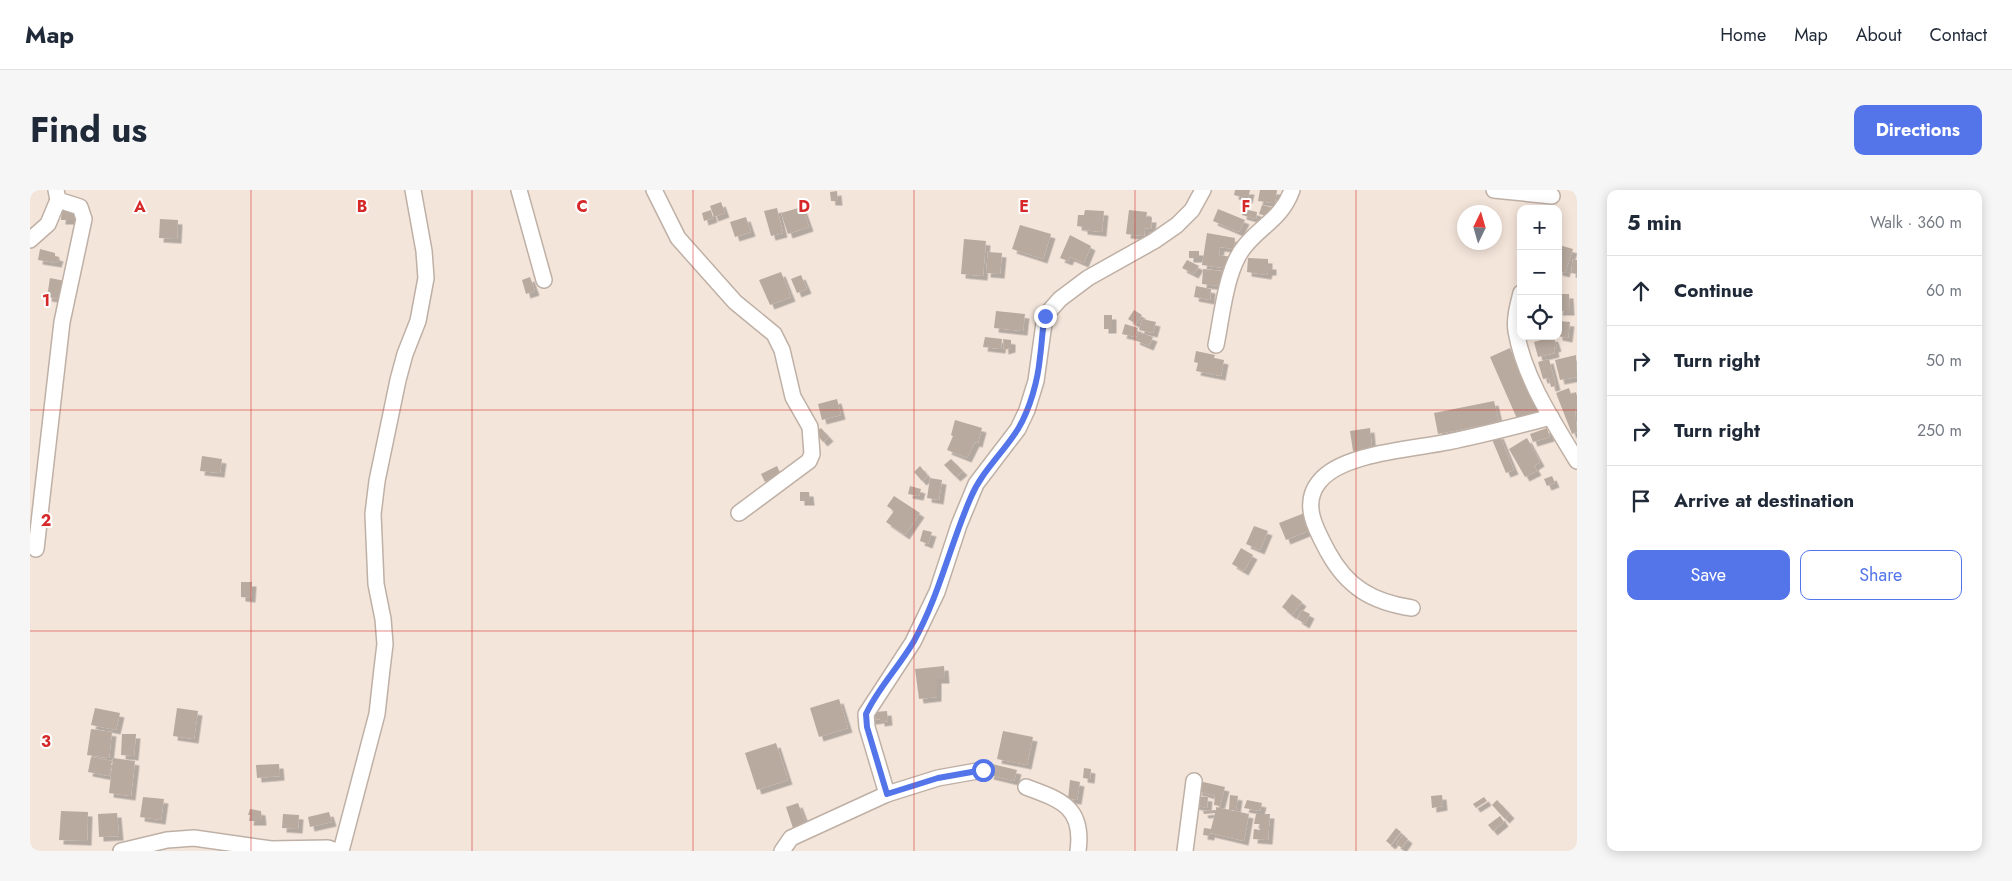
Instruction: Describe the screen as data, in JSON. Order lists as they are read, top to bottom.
{
  "north": "top",
  "page": {
    "header": "Map",
    "nav": [
      "Home",
      "Map",
      "About",
      "Contact"
    ],
    "title": "Find us",
    "buttons": [
      "Directions",
      ["Save", "Share"]
    ],
    "heading": ["5 min", "Walk · 360 m"],
    "map_buttons": ["+", "−"],
    "list": [
      ["Continue", "60 m"],
      ["Turn right", "50 m"],
      ["Turn right", "250 m"],
      "Arrive at destination"
    ]
  },
  "grid": {
    "columns": [
      "A",
      "B",
      "C",
      "D",
      "E",
      "F"
    ],
    "rows": ["1", "2", "3"]
  }
}
